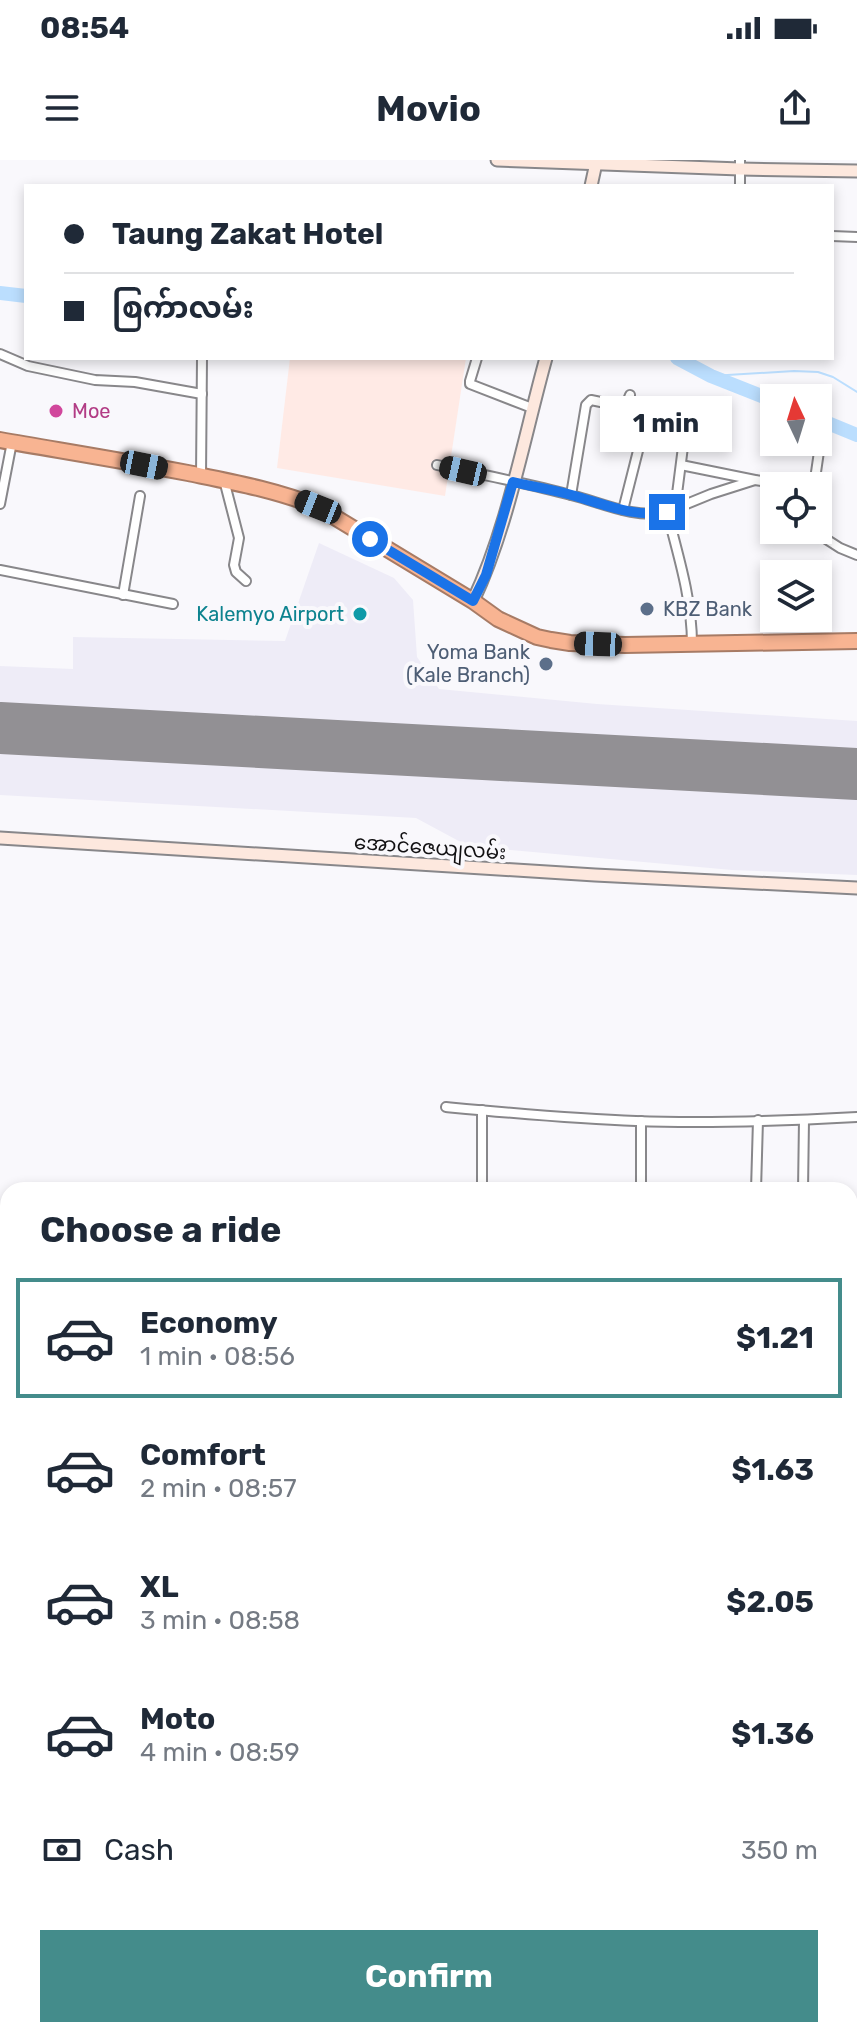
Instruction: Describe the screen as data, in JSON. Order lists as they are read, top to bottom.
{
  "streets": {
    "street": ["အောင်ဇေယျလမ်း"]
  },
  "places": [
    "Moe",
    "KBZ Bank",
    "Kalemyo Airport",
    "Yoma Bank (Kale Branch)"
  ],
  "north": "top",
  "page": {
    "status": "08:54",
    "header": "Movio",
    "banner": ["Taung Zakat Hotel", "စြက်ာလမ်း"],
    "bubble": "1 min",
    "heading": "Choose a ride",
    "list": [
      {
        "name": "Economy",
        "note": "1 min · 08:56",
        "value": "$1.21"
      },
      {
        "name": "Comfort",
        "note": "2 min · 08:57",
        "value": "$1.63"
      },
      {
        "name": "XL",
        "note": "3 min · 08:58",
        "value": "$2.05"
      },
      {
        "name": "Moto",
        "note": "4 min · 08:59",
        "value": "$1.36"
      }
    ],
    "pay": ["Cash", "350 m"],
    "buttons": "Confirm"
  }
}
